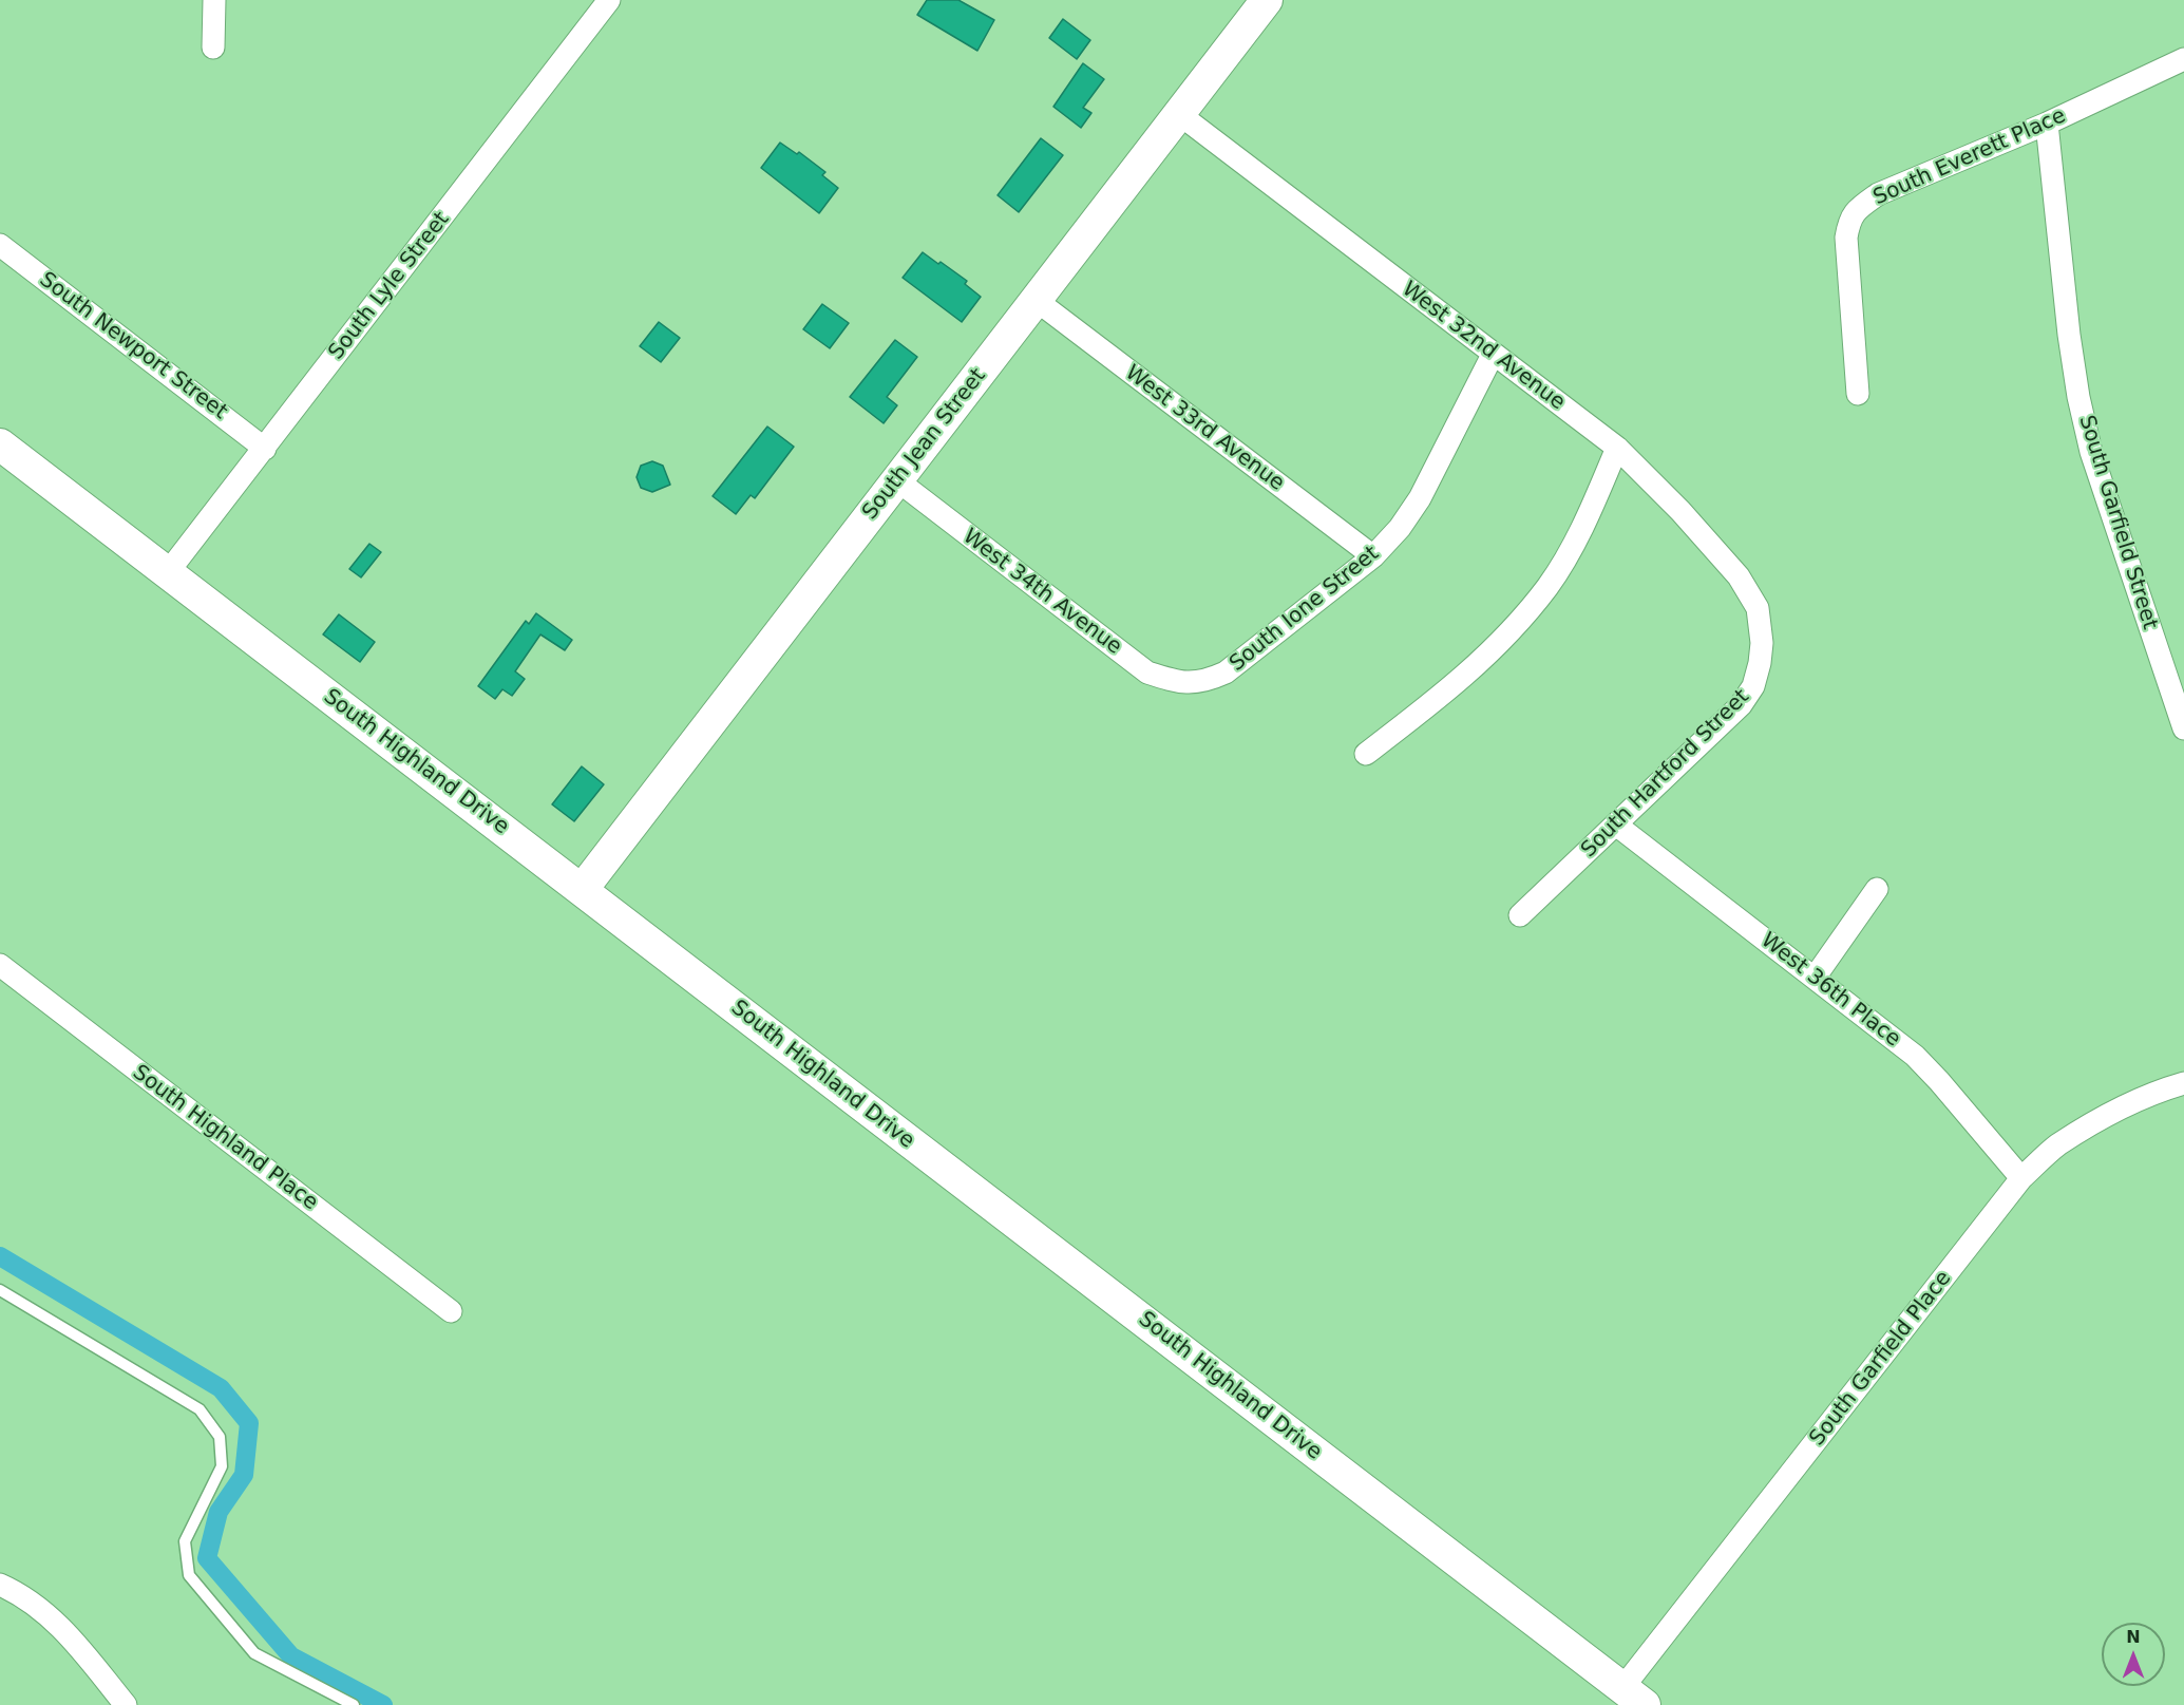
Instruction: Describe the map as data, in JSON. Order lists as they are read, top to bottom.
{
  "streets": {
    "street": [
      "South Everett Place",
      "South Lyle Street",
      "South Newport Street",
      "West 32nd Avenue",
      "West 33rd Avenue",
      "South Jean Street",
      "South Garfield Street",
      "West 34th Avenue",
      "South Ione Street",
      "South Highland Drive",
      "South Hartford Street",
      "West 36th Place",
      "South Highland Place",
      "South Garfield Place"
    ]
  },
  "crossings": [
    ["South Everett Place", "South Garfield Street"],
    ["South Lyle Street", "South Newport Street"],
    ["South Lyle Street", "South Highland Drive"],
    ["West 32nd Avenue", "South Jean Street"],
    ["West 32nd Avenue", "South Ione Street"],
    ["West 32nd Avenue", "South Hartford Street"],
    ["West 33rd Avenue", "South Jean Street"],
    ["West 33rd Avenue", "South Ione Street"],
    ["South Jean Street", "West 34th Avenue"],
    ["South Jean Street", "South Highland Drive"],
    ["West 34th Avenue", "South Ione Street"],
    ["South Highland Drive", "South Garfield Place"],
    ["South Hartford Street", "West 36th Place"],
    ["West 36th Place", "South Garfield Place"]
  ],
  "north": "top"
}
